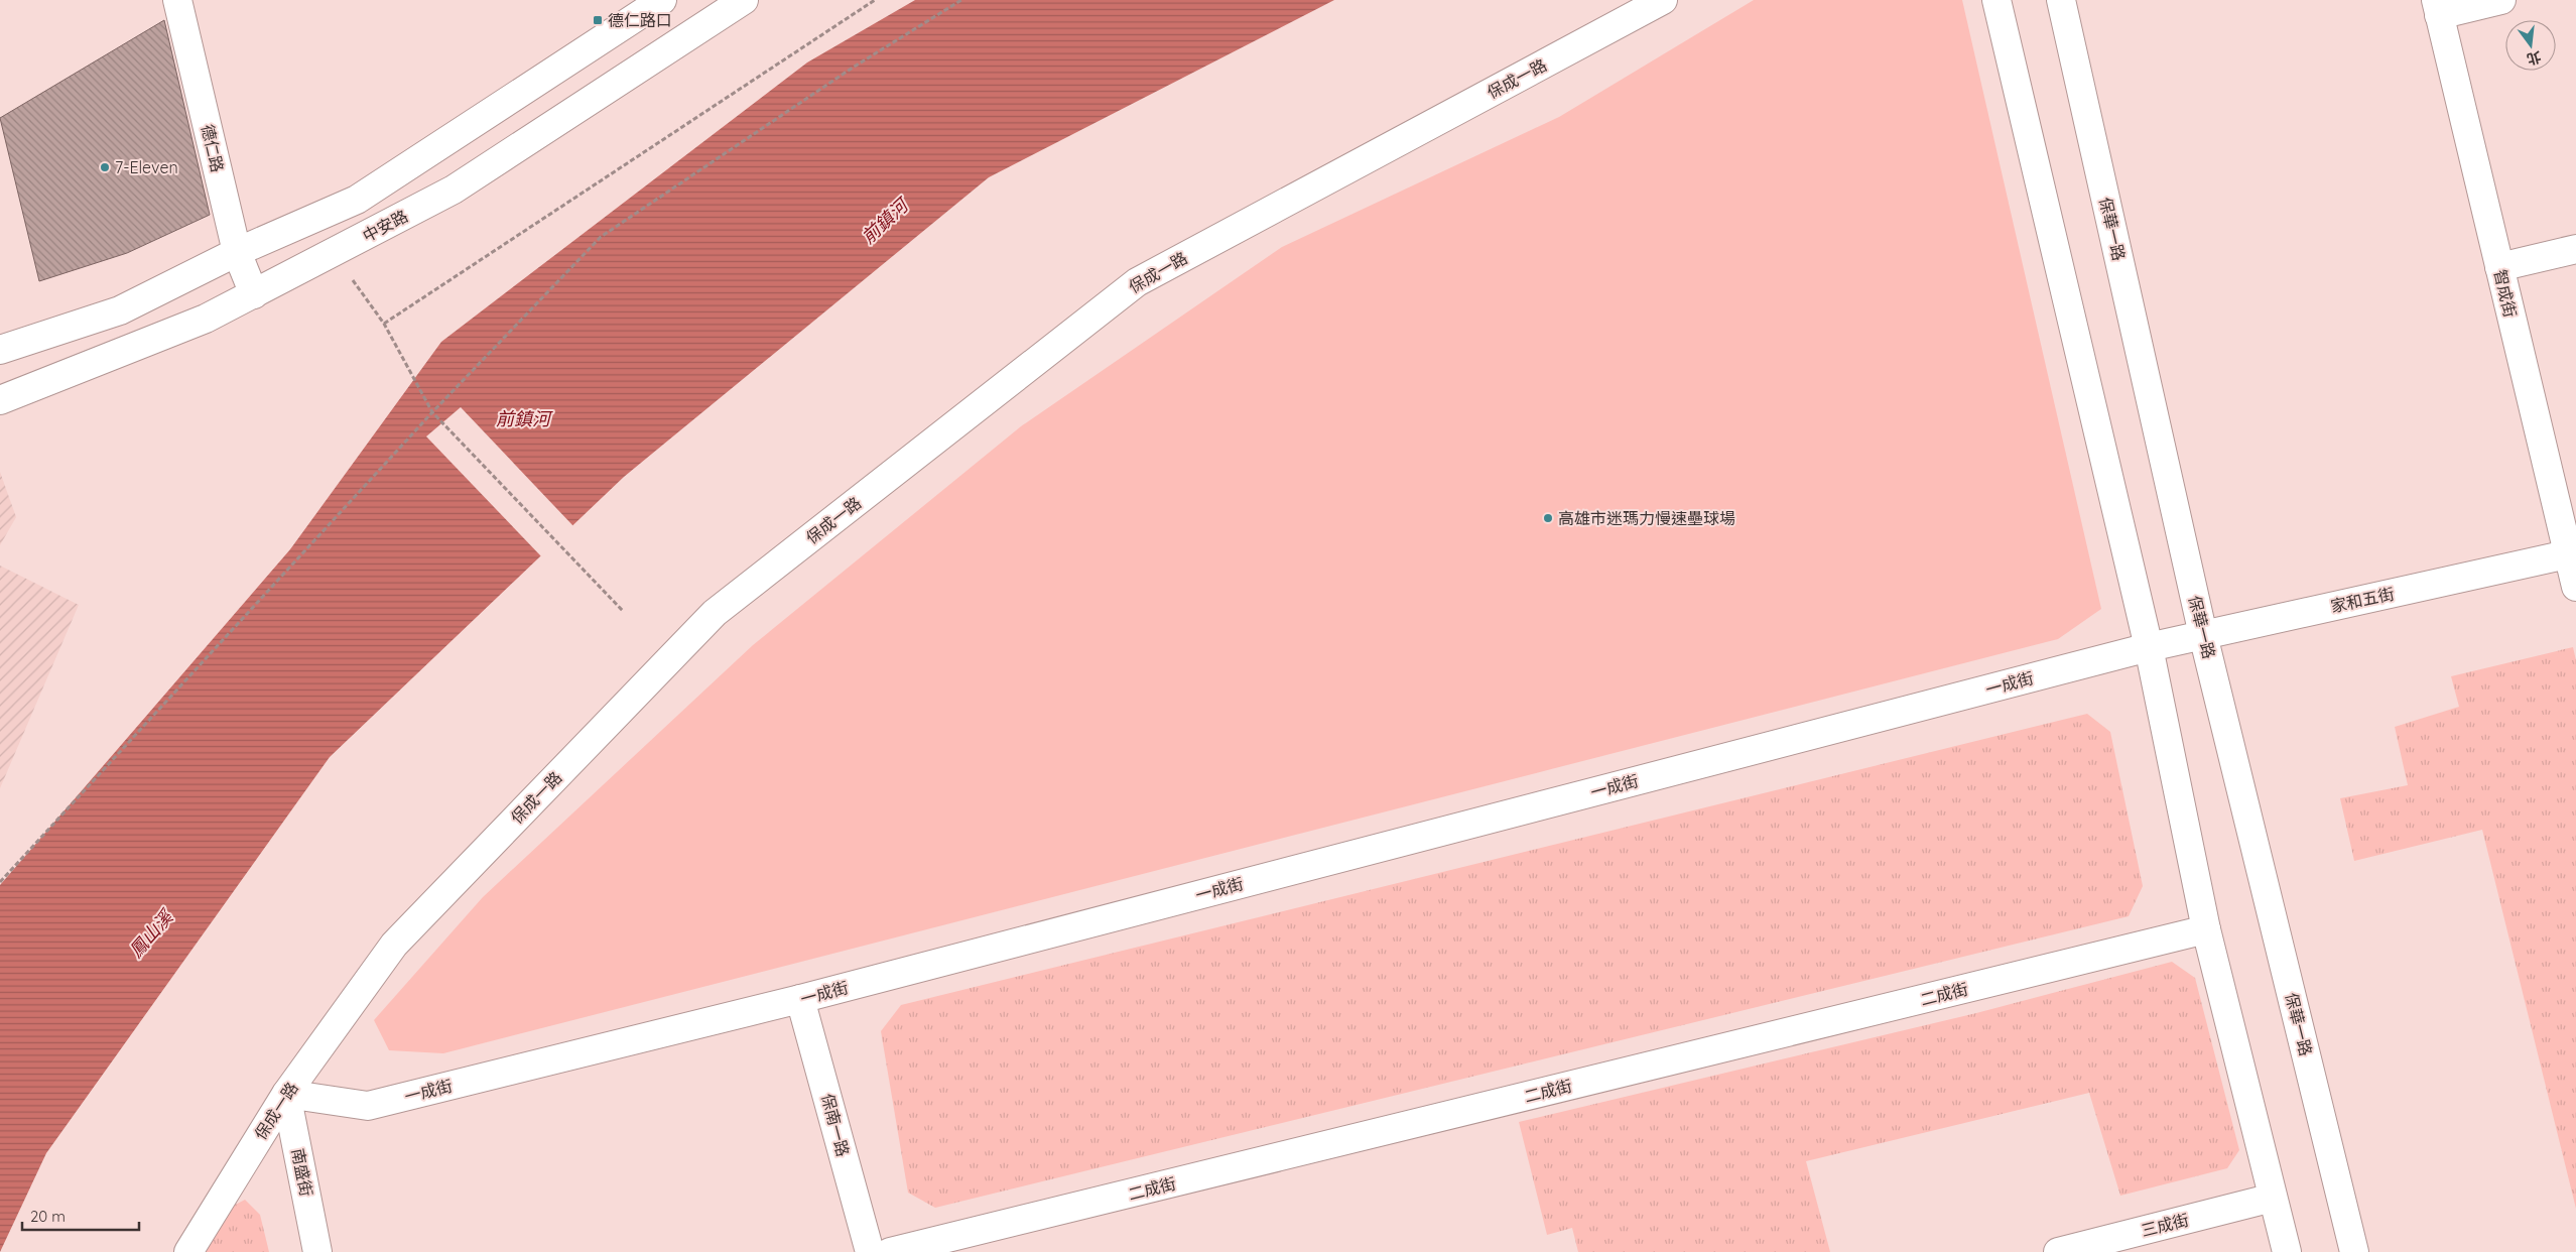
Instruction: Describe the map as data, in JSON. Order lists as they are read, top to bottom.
{
  "streets": {
    "street": [
      "保成一路",
      "德仁路",
      "中安路",
      "保華一路",
      "智成街",
      "家和五街",
      "一成街",
      "二成街",
      "保南一路",
      "南盛街",
      "三成街"
    ]
  },
  "crossings": [
    ["保成一路", "一成街"],
    ["保成一路", "南盛街"],
    ["德仁路", "中安路"],
    ["保華一路", "家和五街"],
    ["智成街", "家和五街"],
    ["家和五街", "一成街"],
    ["一成街", "保南一路"],
    ["一成街", "南盛街"]
  ],
  "water": ["前鎮河", "鳳山溪"],
  "places": {
    "transit": ["德仁路口"],
    "other": ["7-Eleven", "高雄市迷瑪力慢速壘球場"]
  },
  "scale_bar": "20 m",
  "north": "bottom"
}
